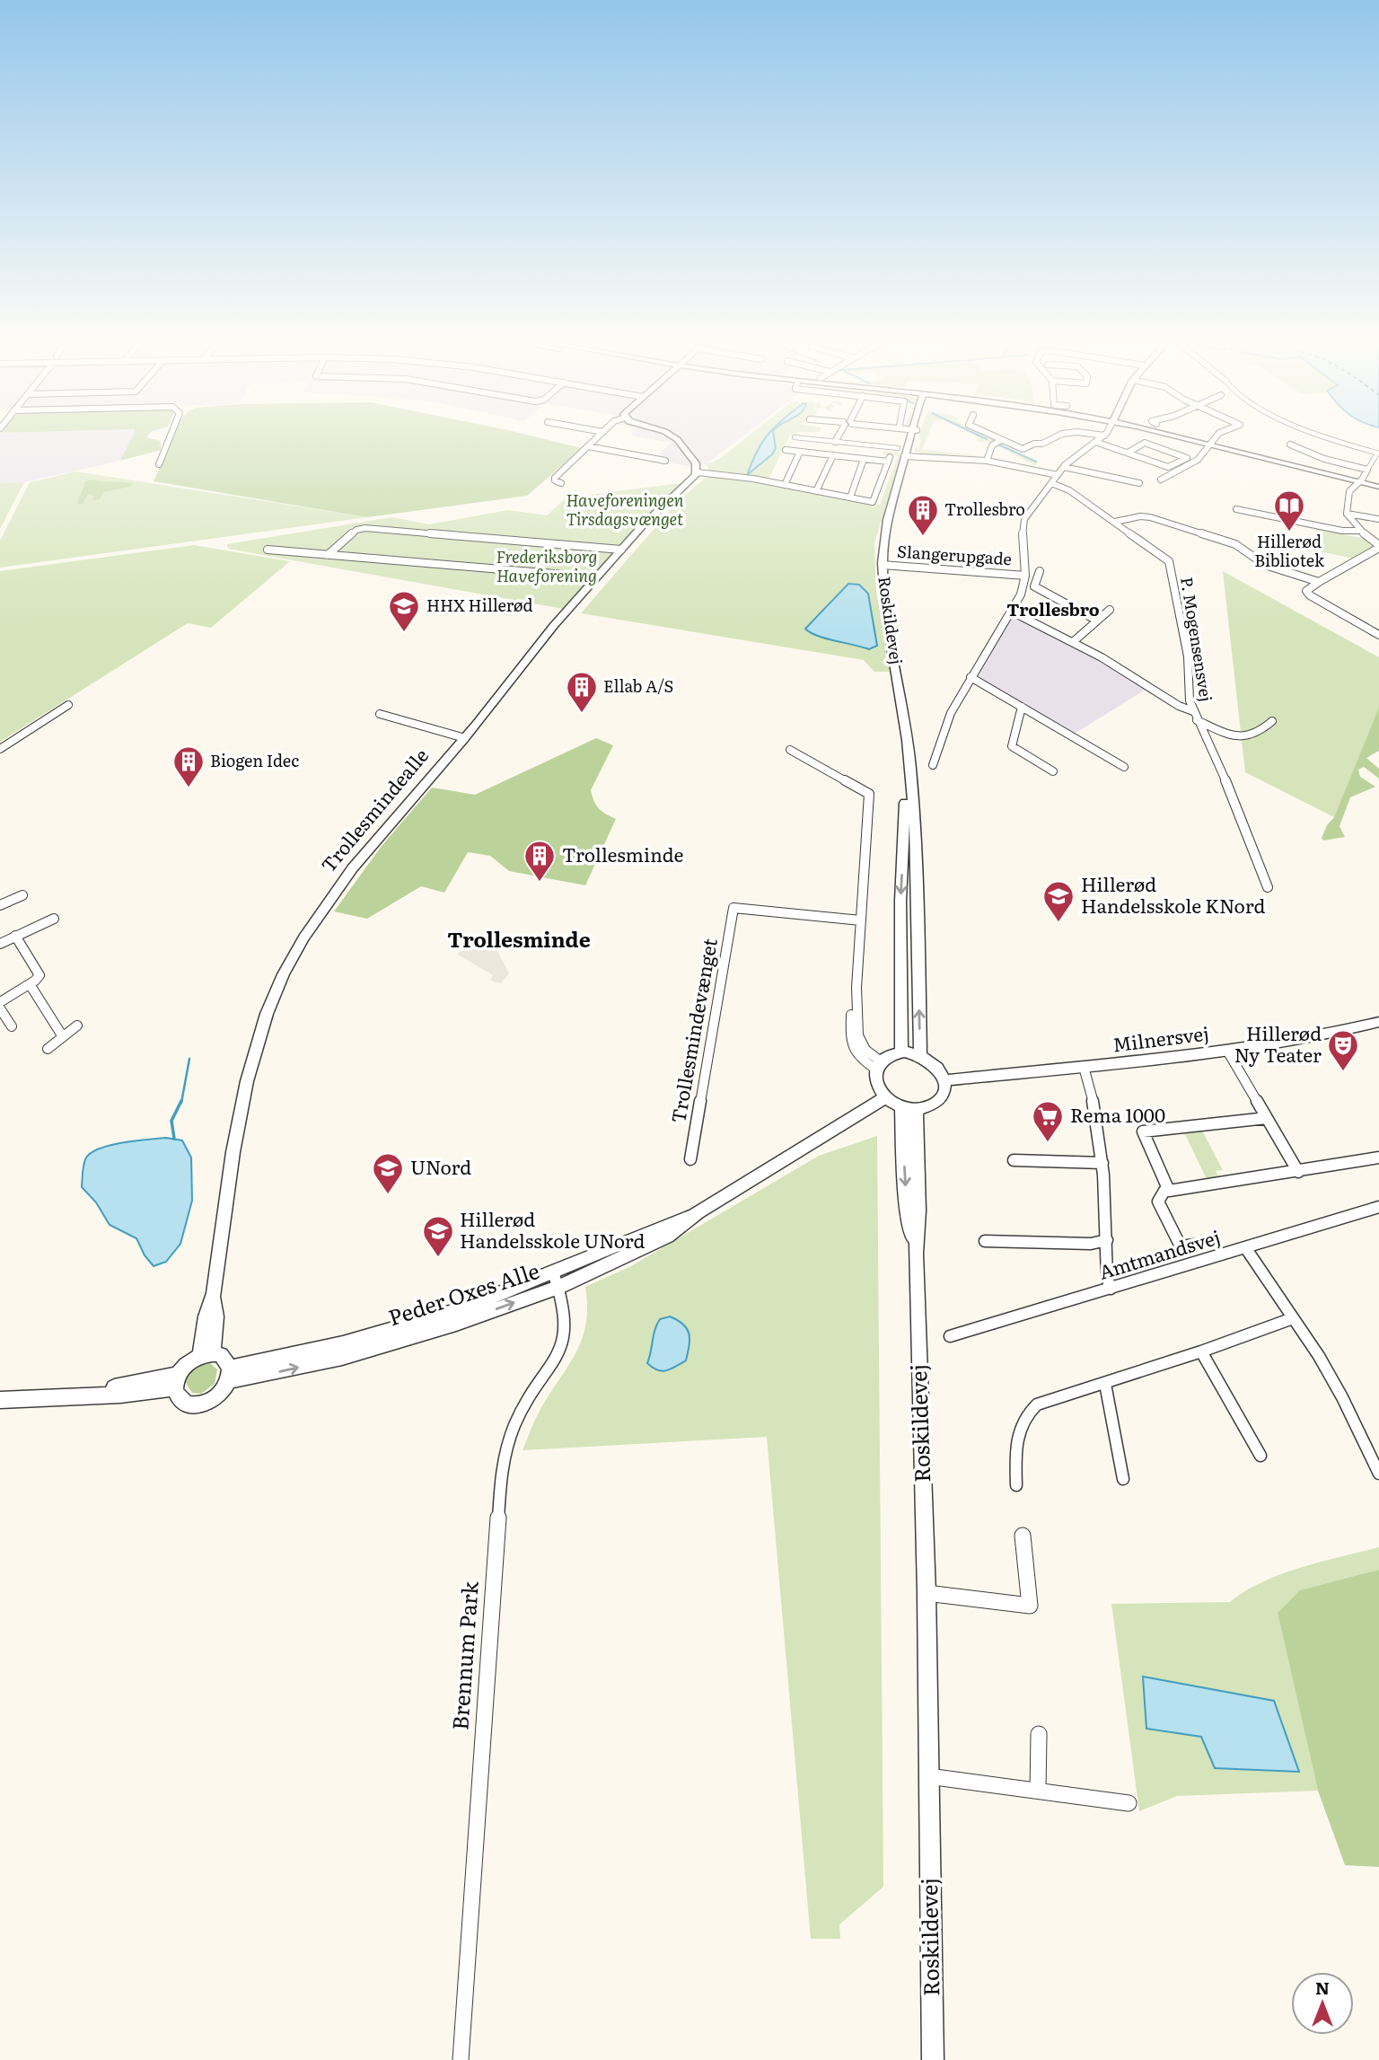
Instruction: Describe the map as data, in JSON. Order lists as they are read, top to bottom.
{
  "streets": {
    "street": [
      "Slangerupgade",
      "Roskildevej",
      "P. Mogensensvej",
      "Trollesmindealle",
      "Trollesmindevænget",
      "Milnersvej",
      "Amtmandsvej",
      "Peder Oxes Alle",
      "Brennum Park"
    ]
  },
  "crossings": [
    ["Slangerupgade", "Roskildevej"],
    ["Slangerupgade", "P. Mogensensvej"],
    ["Roskildevej", "Milnersvej"],
    ["Roskildevej", "Peder Oxes Alle"],
    ["Trollesmindealle", "Peder Oxes Alle"],
    ["Milnersvej", "Peder Oxes Alle"],
    ["Peder Oxes Alle", "Brennum Park"]
  ],
  "districts": ["Trollesbro", "Trollesminde"],
  "parks": ["Haveforeningen Tirsdagsvænget", "Frederiksborg Haveforening"],
  "places": {
    "library": ["Hillerød Bibliotek"],
    "building": [
      "Trollesbro",
      "Ellab A/S",
      "Biogen Idec",
      "Trollesminde"
    ],
    "school or university": [
      "HHX Hillerød",
      "Hillerød Handelsskole KNord",
      "UNord",
      "Hillerød Handelsskole UNord"
    ],
    "theatre": ["Hillerød Ny Teater"],
    "supermarket": ["Rema 1000"]
  },
  "north": "top"
}
